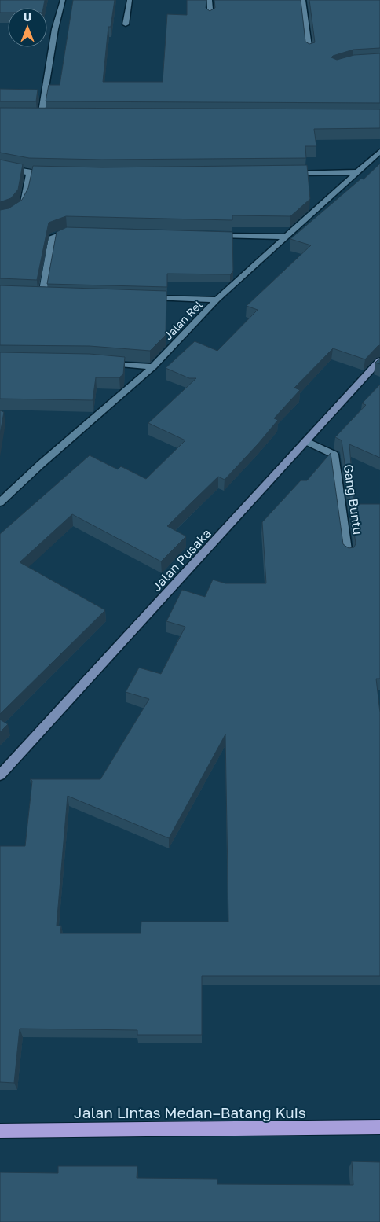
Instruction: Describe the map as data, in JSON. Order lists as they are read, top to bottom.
{
  "streets": {
    "highway": ["Jalan Lintas Medan–Batang Kuis"],
    "main road": ["Jalan Pusaka"],
    "street": ["Jalan Rel", "Gang Buntu"]
  },
  "crossings": [
    ["Gang Buntu", "Jalan Pusaka"]
  ],
  "north": "top"
}
